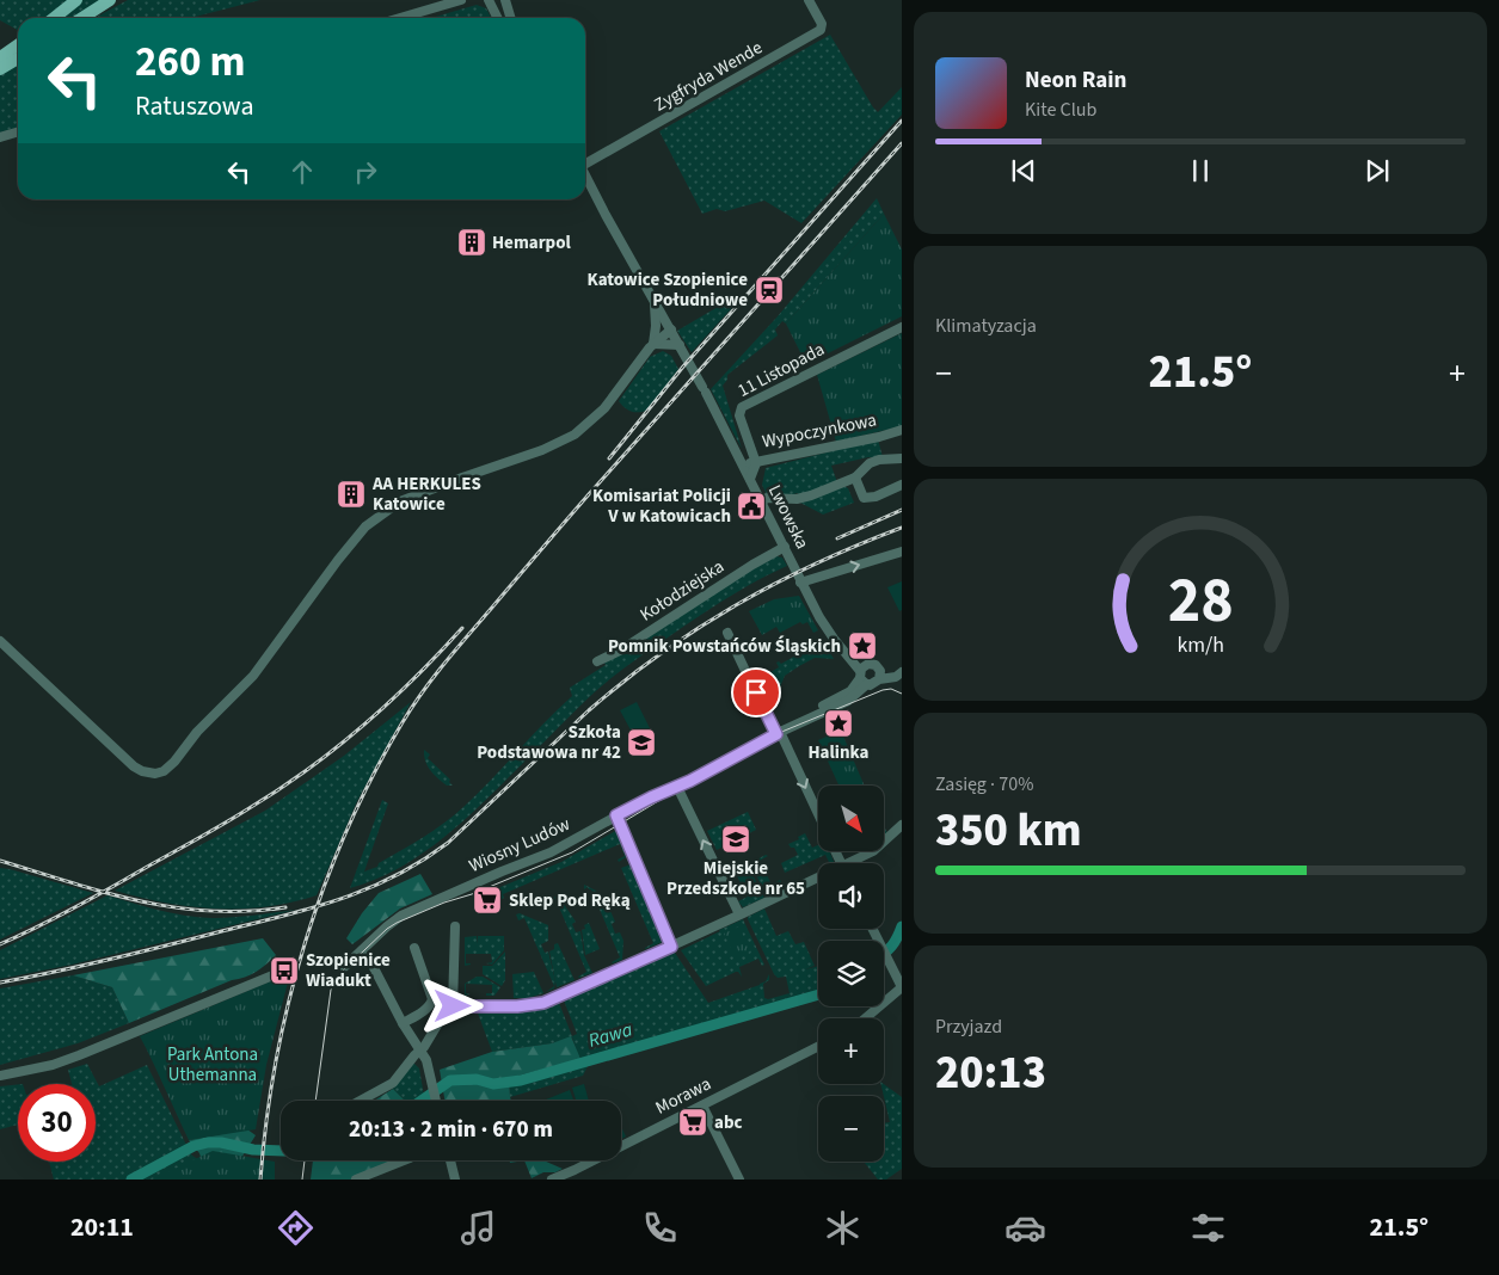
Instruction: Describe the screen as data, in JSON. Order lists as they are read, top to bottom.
{
  "streets": {
    "street": [
      "Zygfryda Wende",
      "11 Listopada",
      "Wypoczynkowa",
      "Lwowska",
      "Kołodziejska",
      "Wiosny Ludów",
      "Morawa"
    ]
  },
  "crossings": [
    ["11 Listopada", "Wypoczynkowa"],
    ["11 Listopada", "Lwowska"],
    ["Wypoczynkowa", "Lwowska"],
    ["Lwowska", "Kołodziejska"],
    ["Lwowska", "Wiosny Ludów"]
  ],
  "water": ["Rawa"],
  "parks": ["Park Antona Uthemanna"],
  "places": {
    "building": ["Hemarpol", "AA HERKULES Katowice"],
    "station": ["Katowice Szopienice Południowe"],
    "public building": ["Komisariat Policji V w Katowicach"],
    "place": ["Pomnik Powstańców Śląskich", "Halinka"],
    "school or university": ["Szkoła Podstawowa nr 42", "Miejskie Przedszkole nr 65"],
    "supermarket": ["Sklep Pod Ręką", "abc"],
    "bus stop": ["Szopienice Wiadukt"]
  },
  "north": "bottom right",
  "page": {
    "turn": ["260 m", "Ratuszowa"],
    "song": ["Neon Rain", "Kite Club"],
    "tile": [
      "Klimatyzacja",
      ["Zasięg · 70%", "350 km"],
      ["Przyjazd", "20:13"]
    ],
    "heat": ["−", "21.5°", "+"],
    "map_buttons": ["+", "−"],
    "limit": "30",
    "trip": "20:13 · 2 min · 670 m",
    "tabs": ["20:11", "21.5°"],
    "gauge": ["28", "km/h"]
  }
}
